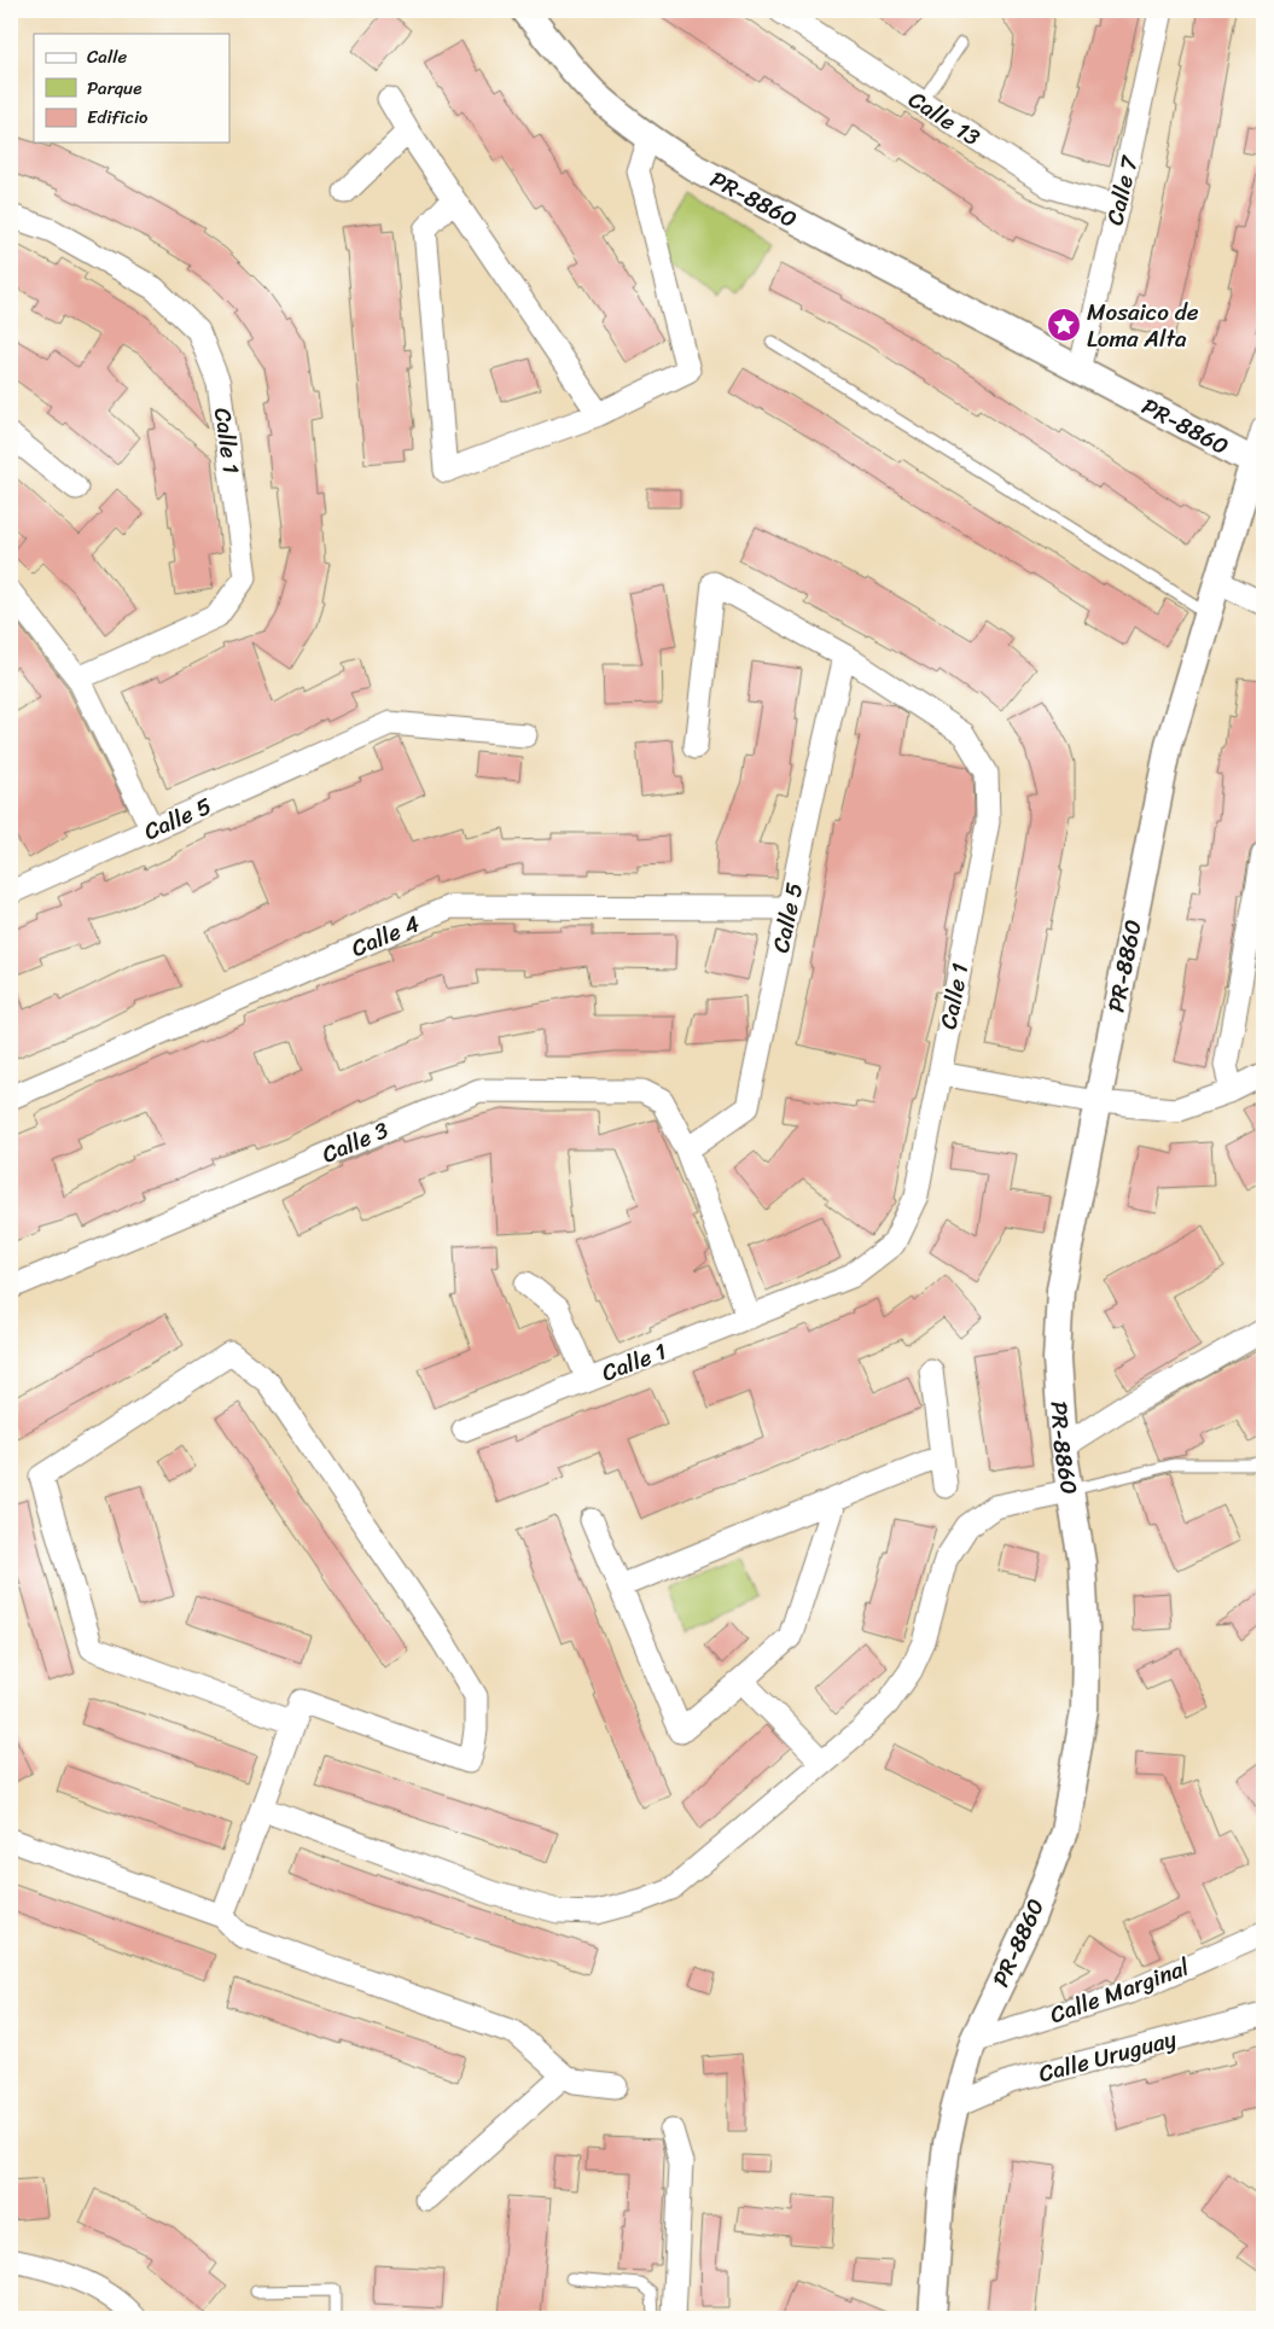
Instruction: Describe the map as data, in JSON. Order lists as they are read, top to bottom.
{
  "streets": {
    "street": [
      "Calle 13",
      "Calle 7",
      "PR-8860",
      "Calle 1",
      "Calle 5",
      "Calle 4",
      "Calle 3",
      "Calle Marginal",
      "Calle Uruguay"
    ]
  },
  "crossings": [
    ["Calle 13", "Calle 7"],
    ["Calle 7", "PR-8860"],
    ["PR-8860", "Calle Marginal"],
    ["PR-8860", "Calle Uruguay"],
    ["Calle 1", "Calle 5"],
    ["Calle 1", "Calle 3"],
    ["Calle 5", "Calle 4"],
    ["Calle 5", "Calle 3"]
  ],
  "places": {
    "place": ["Mosaico de Loma Alta"]
  },
  "legend": ["Calle", "Parque", "Edificio"]
}
